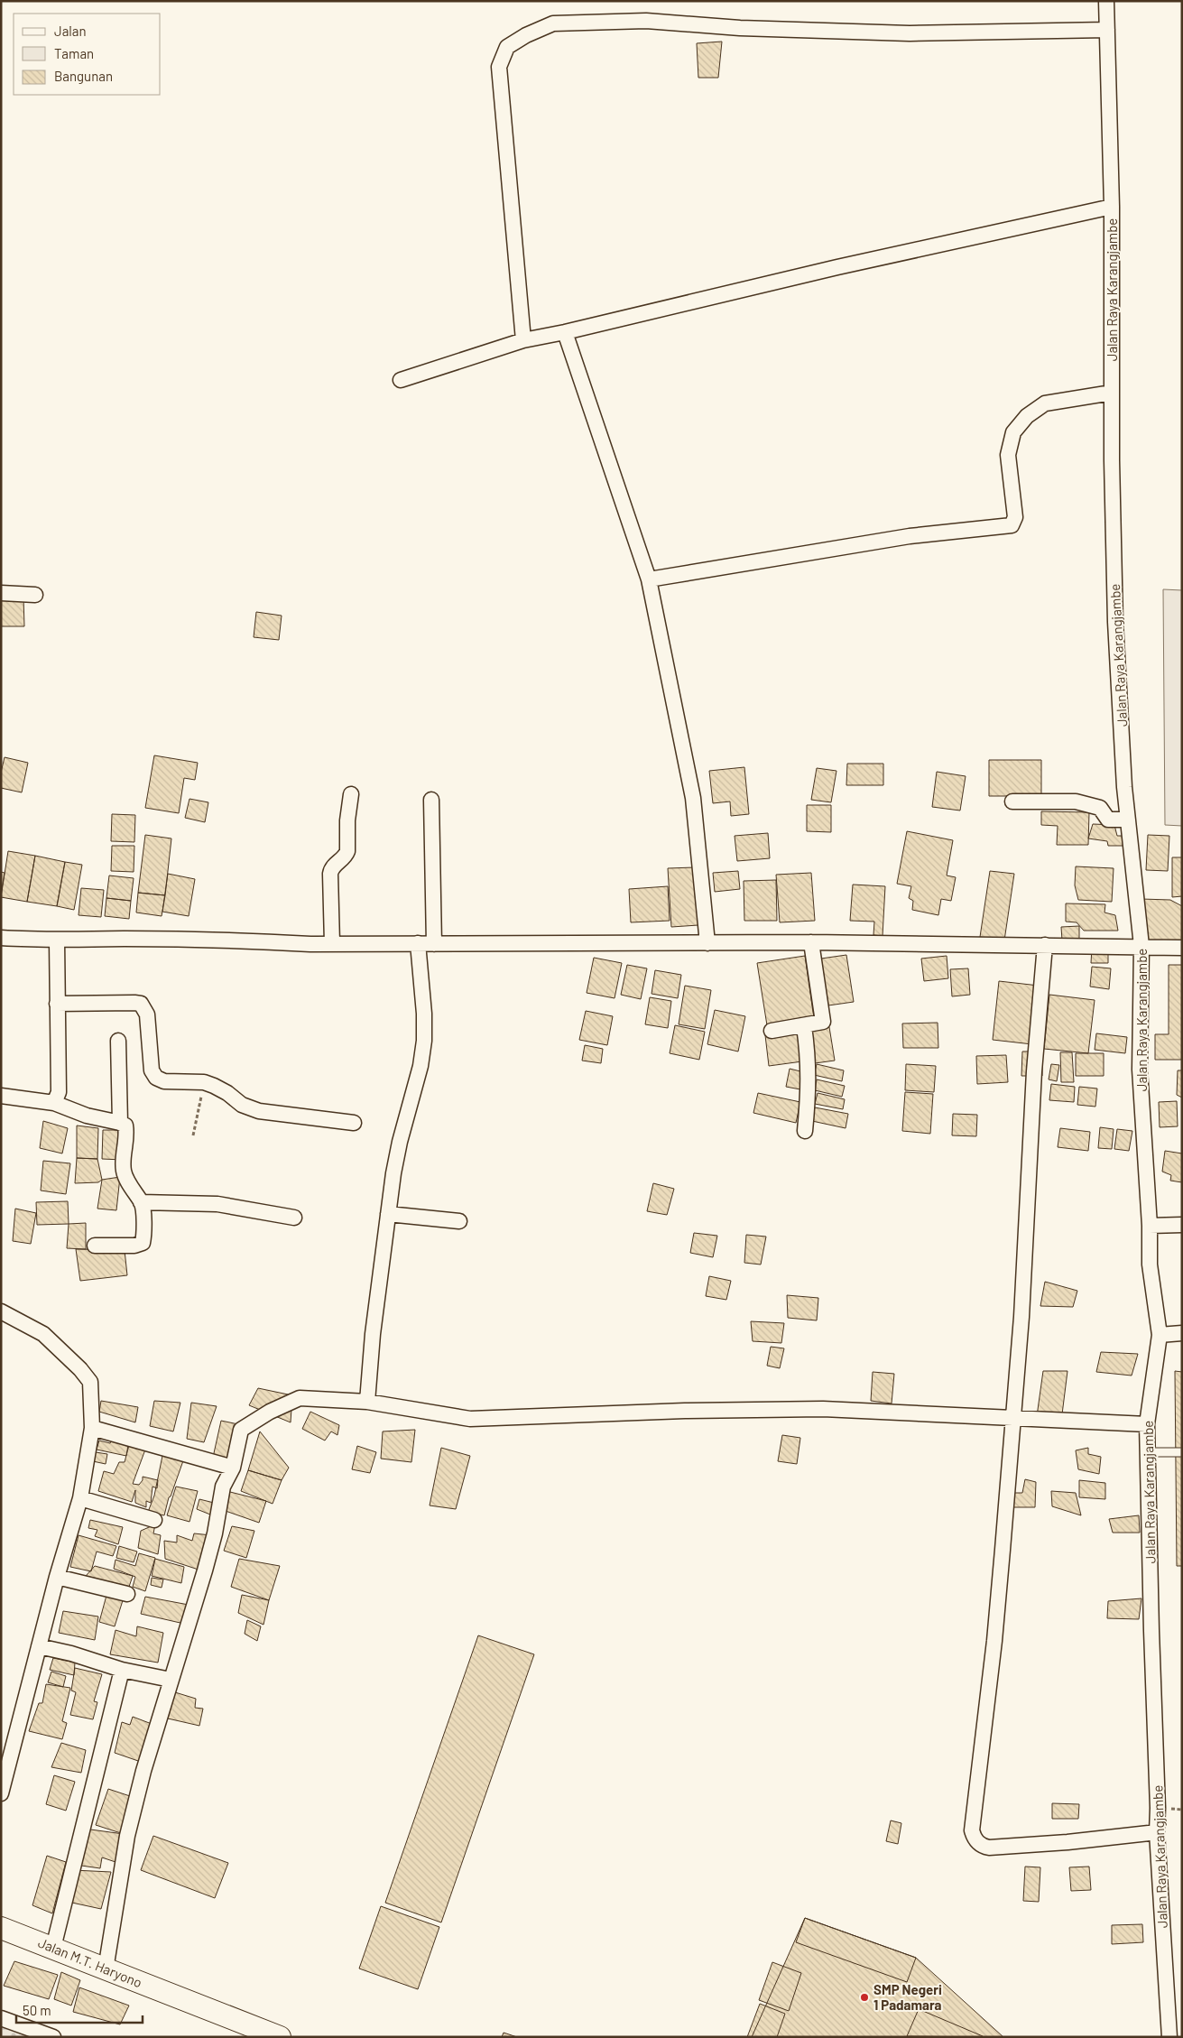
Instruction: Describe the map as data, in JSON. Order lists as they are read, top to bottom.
{
  "streets": {
    "main road": ["Jalan M.T. Haryono"],
    "street": ["Jalan Raya Karangjambe"]
  },
  "places": ["SMP Negeri 1 Padamara"],
  "legend": ["Jalan", "Taman", "Bangunan"],
  "scale_bar": "50 m"
}
